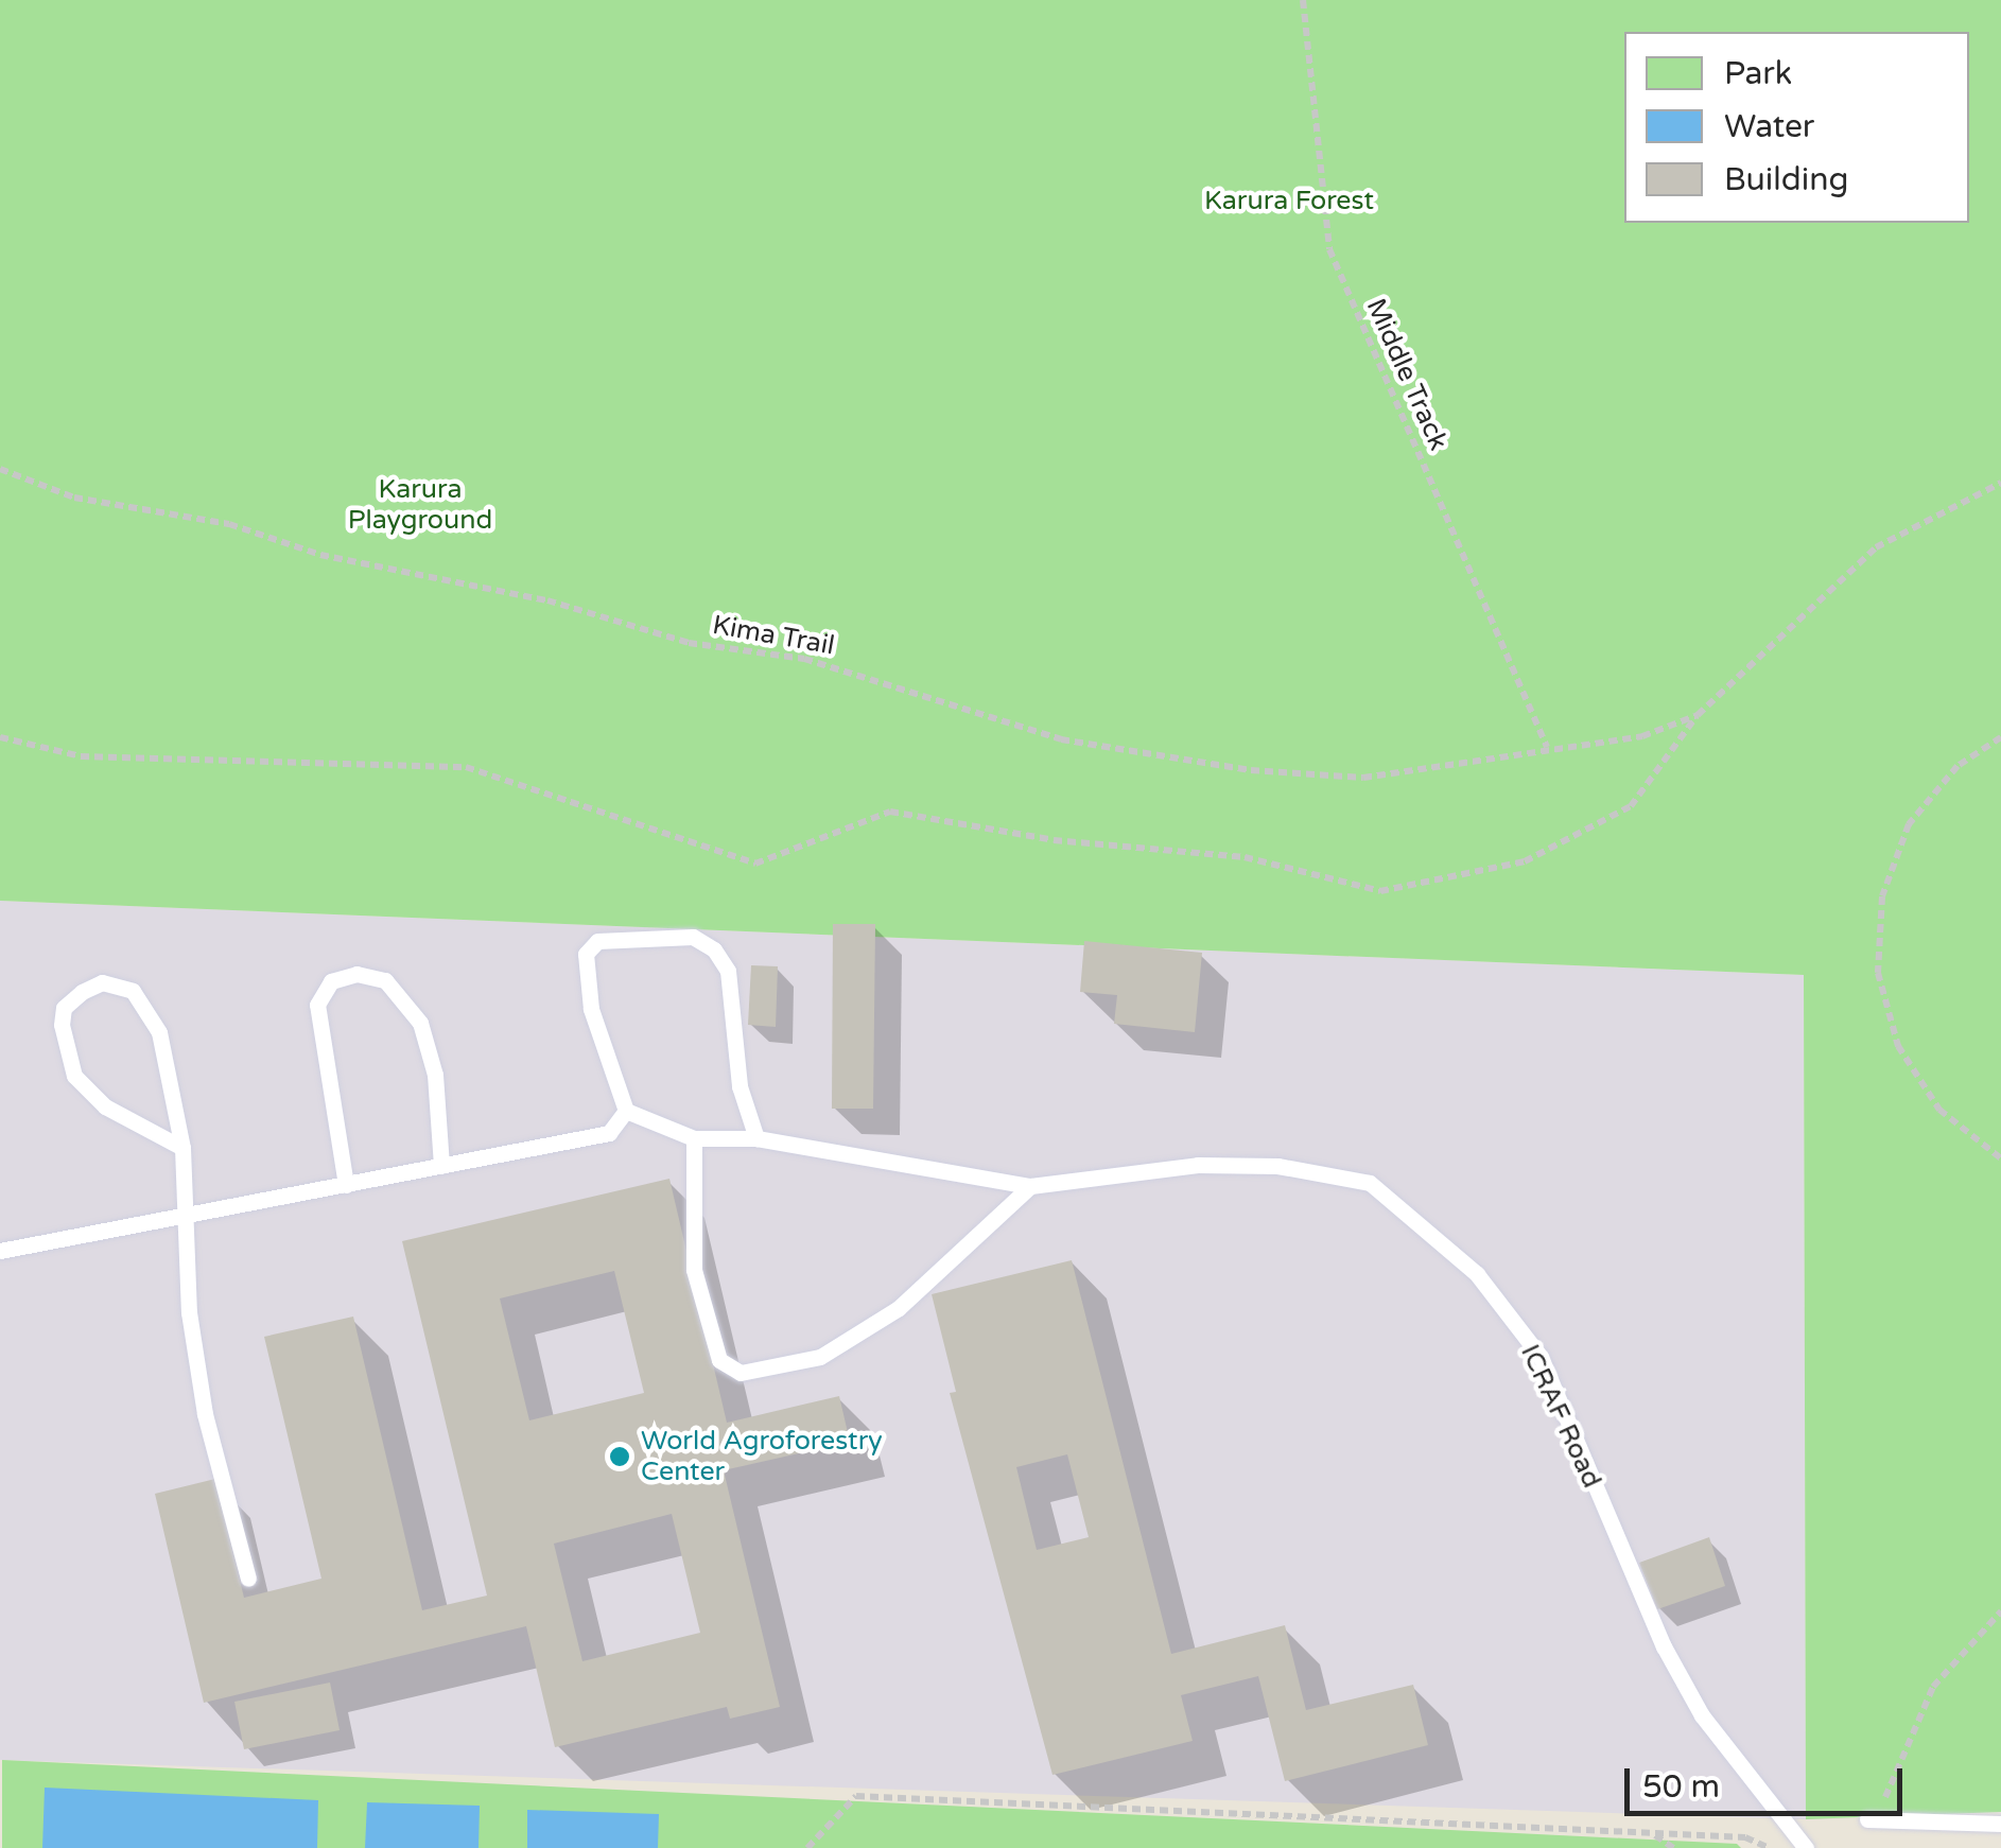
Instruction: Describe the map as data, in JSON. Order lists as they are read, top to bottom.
{
  "streets": {
    "lane": ["ICRAF Road"],
    "path": ["Middle Track", "Kima Trail"]
  },
  "crossings": [
    ["Middle Track", "Kima Trail"]
  ],
  "parks": ["Karura Forest", "Karura Playground"],
  "places": ["World Agroforestry Center"],
  "legend": ["Park", "Water", "Building"],
  "scale_bar": "50 m"
}
